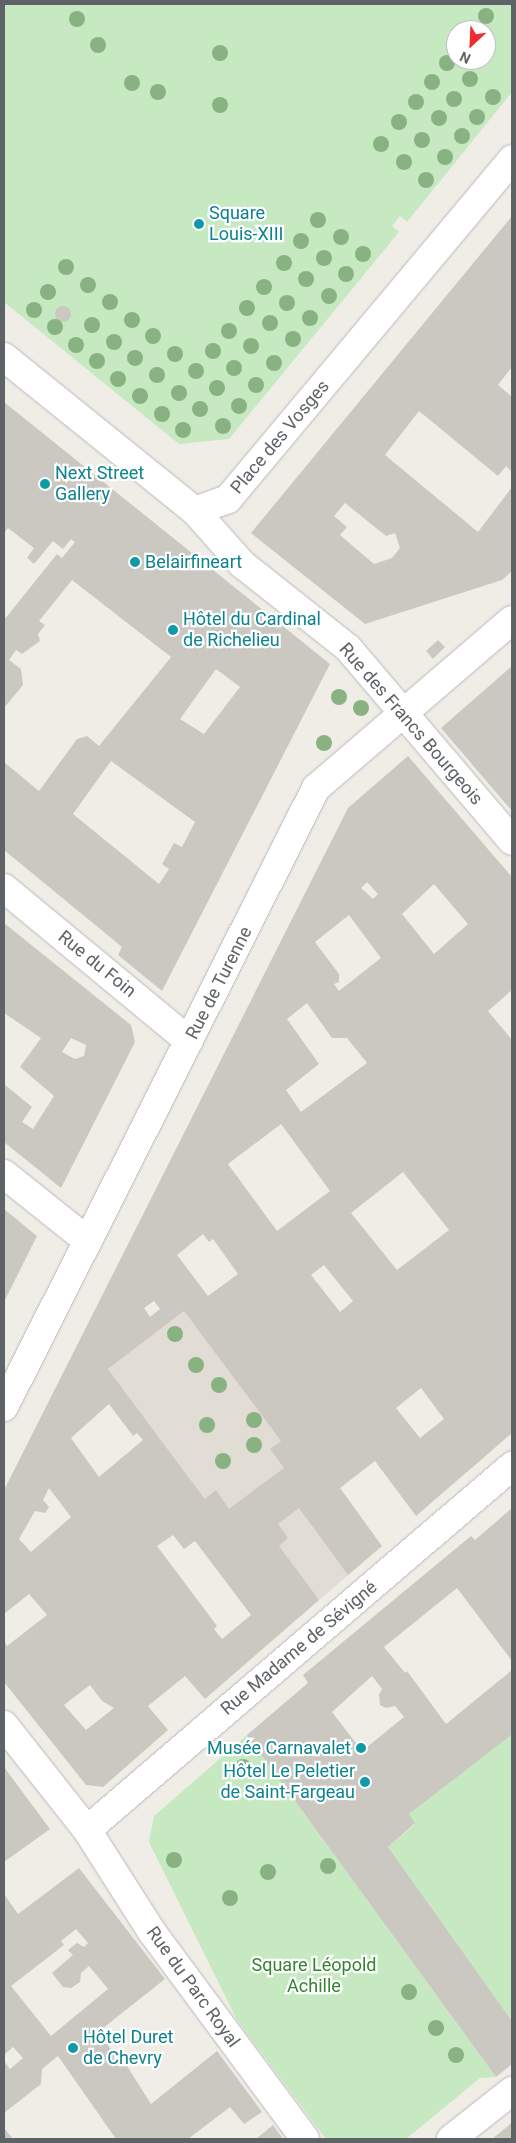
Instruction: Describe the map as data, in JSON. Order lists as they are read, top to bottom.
{
  "streets": {
    "street": [
      "Place des Vosges",
      "Rue des Francs Bourgeois",
      "Rue du Foin",
      "Rue de Turenne",
      "Rue Madame de Sévigné",
      "Rue du Parc Royal"
    ]
  },
  "crossings": [
    ["Place des Vosges", "Rue des Francs Bourgeois"],
    ["Rue des Francs Bourgeois", "Rue de Turenne"],
    ["Rue du Foin", "Rue de Turenne"],
    ["Rue Madame de Sévigné", "Rue du Parc Royal"]
  ],
  "parks": ["Square Léopold Achille"],
  "places": [
    "Square Louis-XIII",
    "Next Street Gallery",
    "Belairfineart",
    "Hôtel du Cardinal de Richelieu",
    "Musée Carnavalet",
    "Hôtel Le Peletier de Saint-Fargeau",
    "Hôtel Duret de Chevry"
  ],
  "north": "bottom left"
}
